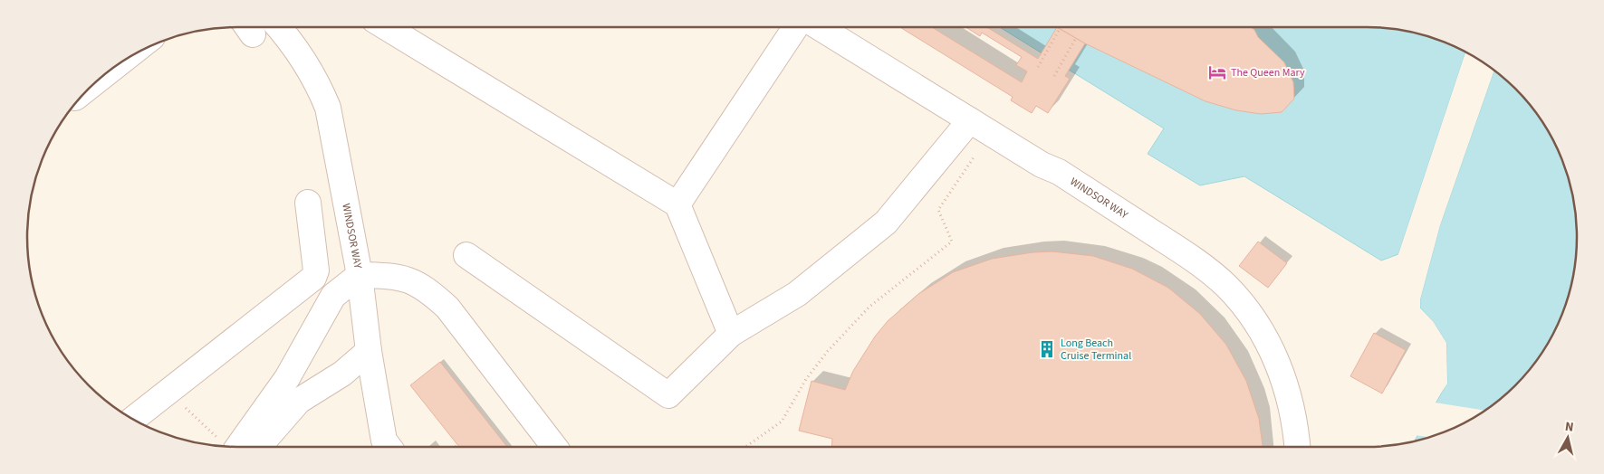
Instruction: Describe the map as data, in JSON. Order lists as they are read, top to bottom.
{
  "streets": {
    "street": ["WINDSOR WAY"]
  },
  "places": {
    "hotel": ["The Queen Mary"],
    "building": ["Long Beach Cruise Terminal"]
  },
  "north": "top"
}
